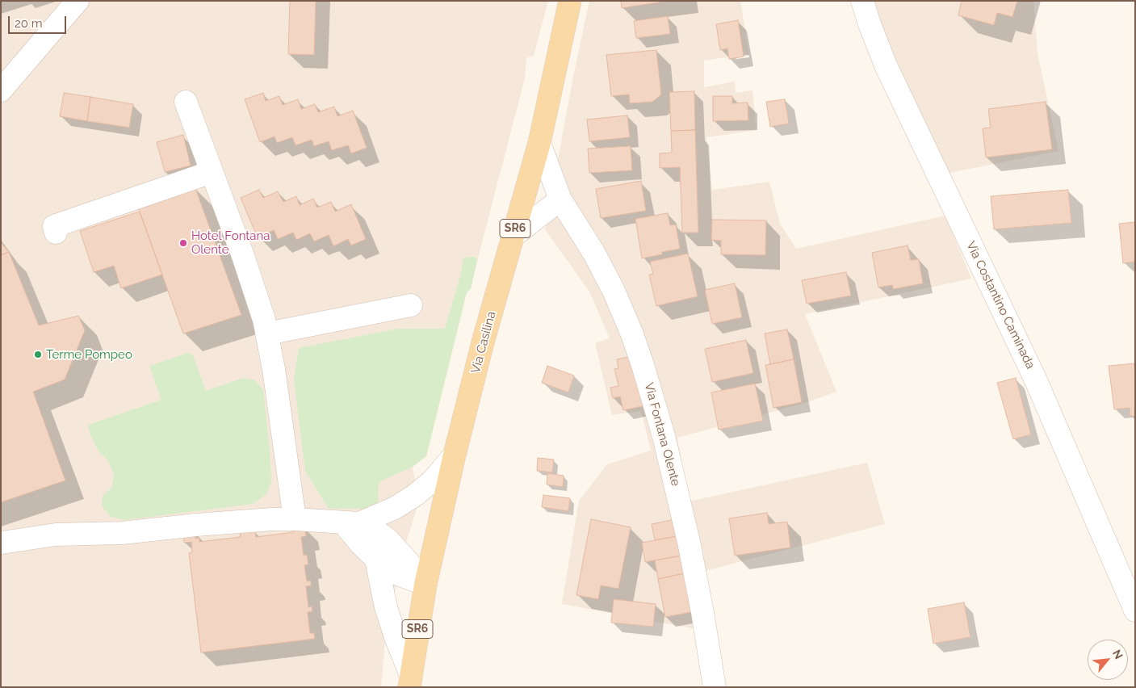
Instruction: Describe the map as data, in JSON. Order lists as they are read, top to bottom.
{
  "streets": {
    "main road": ["SR6", "Via Casilina"],
    "street": ["Via Costantino Caminada", "Via Fontana Olente"]
  },
  "crossings": [
    ["Via Casilina", "Via Fontana Olente"]
  ],
  "places": ["Hotel Fontana Olente", "Terme Pompeo"],
  "scale_bar": "20 m",
  "north": "top right"
}
